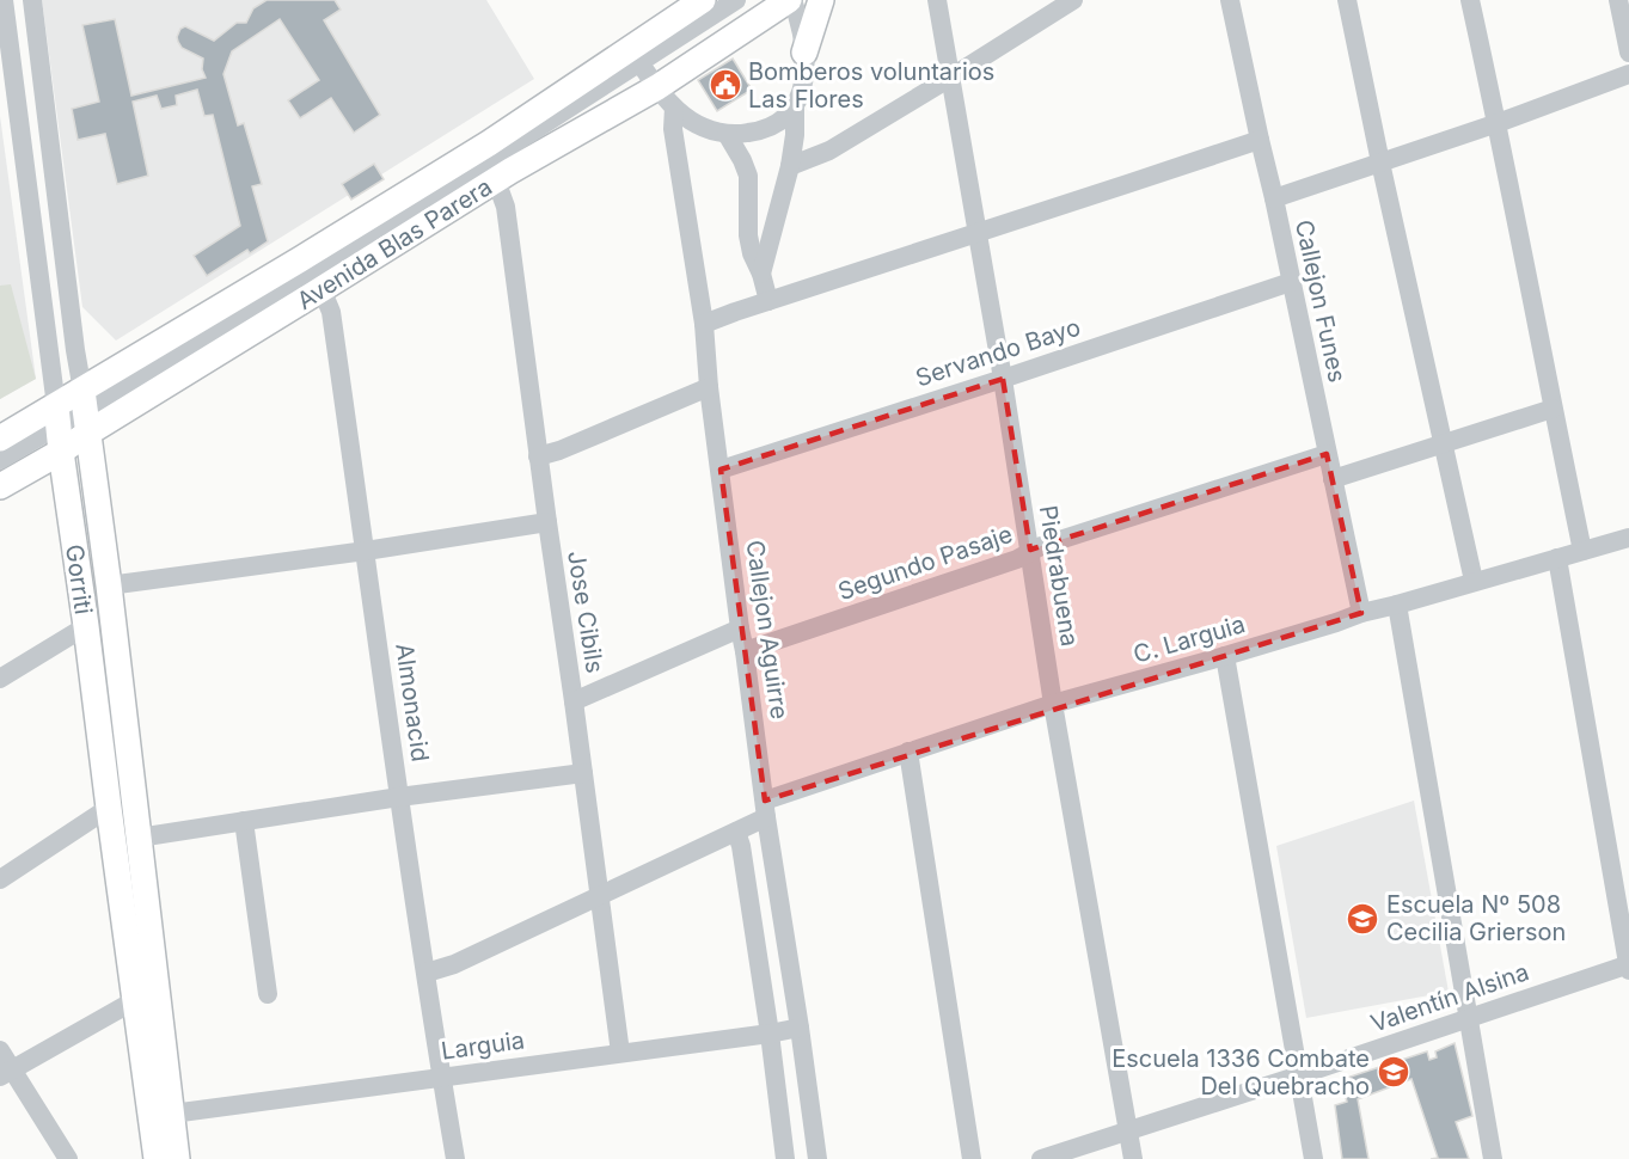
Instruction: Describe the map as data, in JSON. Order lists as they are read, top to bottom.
{
  "streets": {
    "main road": ["Avenida Blas Parera", "Gorriti"],
    "street": [
      "Callejon Funes",
      "Servando Bayo",
      "Segundo Pasaje",
      "Piedrabuena",
      "Jose Cibils",
      "Callejon Aguirre",
      "C. Larguia",
      "Almonacid",
      "Valentín Alsina",
      "Larguia"
    ]
  },
  "crossings": [
    ["Avenida Blas Parera", "Gorriti"],
    ["Avenida Blas Parera", "Jose Cibils"],
    ["Avenida Blas Parera", "Almonacid"],
    ["Callejon Funes", "Servando Bayo"],
    ["Callejon Funes", "Segundo Pasaje"],
    ["Callejon Funes", "C. Larguia"],
    ["Servando Bayo", "Piedrabuena"],
    ["Servando Bayo", "Callejon Aguirre"],
    ["Segundo Pasaje", "Piedrabuena"],
    ["Segundo Pasaje", "Callejon Aguirre"],
    ["Piedrabuena", "C. Larguia"],
    ["Piedrabuena", "Valentín Alsina"],
    ["Gorriti", "Larguia"],
    ["Jose Cibils", "C. Larguia"],
    ["Jose Cibils", "Larguia"],
    ["Callejon Aguirre", "C. Larguia"],
    ["Callejon Aguirre", "Larguia"],
    ["C. Larguia", "Almonacid"],
    ["Almonacid", "Larguia"]
  ],
  "places": {
    "public building": ["Bomberos voluntarios Las Flores"],
    "school or university": ["Escuela Nº 508 Cecilia Grierson", "Escuela 1336 Combate Del Quebracho"]
  }
}
